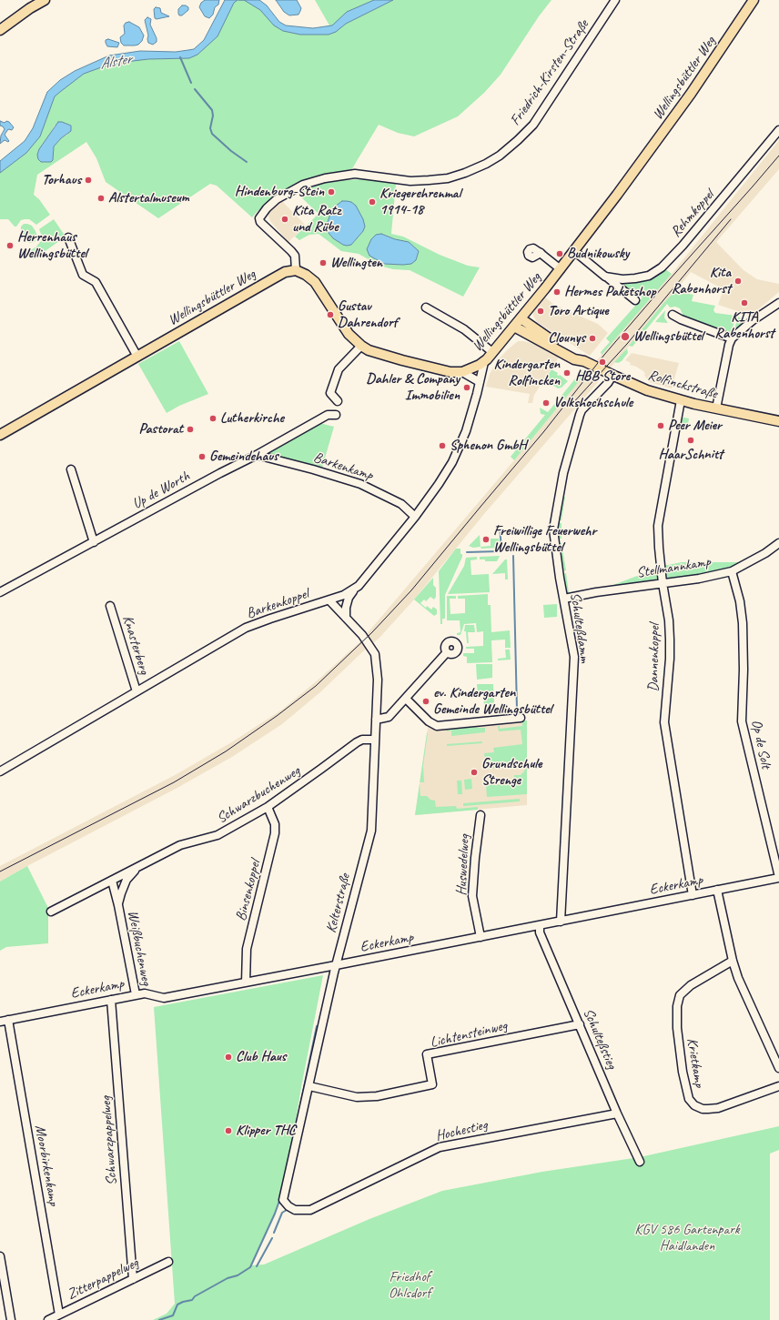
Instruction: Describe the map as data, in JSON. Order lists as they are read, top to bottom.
{
  "streets": {
    "main road": ["Wellingsbüttler Weg", "Rolfinckstraße"],
    "street": [
      "Friedrich-Kirsten-Straße",
      "Rehmkoppel",
      "Barkenkamp",
      "Up de Worth",
      "Stellmannkamp",
      "Barkenkoppel",
      "Schulteßdamm",
      "Knasterberg",
      "Dannenkoppel",
      "Op de Solt",
      "Schwarzbuchenweg",
      "Huswedelweg",
      "Eckerkamp",
      "Binsenkoppel",
      "Kelterstraße",
      "Weißbuchenweg",
      "Lichtensteinweg",
      "Schulteßstieg",
      "Krietkamp",
      "Hochestieg",
      "Schwarzpappelweg",
      "Moorbirkenkamp",
      "Zitterpappelweg"
    ]
  },
  "crossings": [
    ["Friedrich-Kirsten-Straße", "Wellingsbüttler Weg"],
    ["Wellingsbüttler Weg", "Rolfinckstraße"],
    ["Wellingsbüttler Weg", "Barkenkoppel"],
    ["Rolfinckstraße", "Schulteßdamm"],
    ["Rolfinckstraße", "Dannenkoppel"],
    ["Barkenkamp", "Up de Worth"],
    ["Barkenkamp", "Barkenkoppel"],
    ["Stellmannkamp", "Schulteßdamm"],
    ["Stellmannkamp", "Dannenkoppel"],
    ["Stellmannkamp", "Op de Solt"],
    ["Barkenkoppel", "Knasterberg"],
    ["Barkenkoppel", "Kelterstraße"],
    ["Schulteßdamm", "Eckerkamp"],
    ["Dannenkoppel", "Eckerkamp"],
    ["Op de Solt", "Eckerkamp"],
    ["Schwarzbuchenweg", "Binsenkoppel"],
    ["Schwarzbuchenweg", "Kelterstraße"],
    ["Schwarzbuchenweg", "Weißbuchenweg"],
    ["Huswedelweg", "Eckerkamp"],
    ["Eckerkamp", "Binsenkoppel"],
    ["Eckerkamp", "Kelterstraße"],
    ["Eckerkamp", "Weißbuchenweg"],
    ["Eckerkamp", "Schulteßstieg"],
    ["Eckerkamp", "Schwarzpappelweg"],
    ["Eckerkamp", "Moorbirkenkamp"],
    ["Kelterstraße", "Lichtensteinweg"],
    ["Kelterstraße", "Hochestieg"],
    ["Lichtensteinweg", "Schulteßstieg"],
    ["Schulteßstieg", "Hochestieg"],
    ["Schwarzpappelweg", "Zitterpappelweg"],
    ["Moorbirkenkamp", "Zitterpappelweg"]
  ],
  "water": ["Alster"],
  "parks": ["KGV 586 Gartenpark Haidlanden", "Friedhof Ohlsdorf"],
  "places": [
    "Torhaus",
    "Hindenburg-Stein",
    "Alstertalmuseum",
    "Kriegerehrenmal 1914-18",
    "Kita Ratz und Rübe",
    "Herrenhaus Wellingsbüttel",
    "Budnikowsky",
    "Wellingten",
    "Kita Rabenhorst",
    "Hermes Paketshop",
    "KITA Rabenhorst",
    "Toro Artique",
    "Gustav Dahrendorf",
    "Wellingsbüttel",
    "Clounys",
    "HBB Store",
    "Kindergarten Rolfincken",
    "Dahler & Company Immobilien",
    "Volkshochschule",
    "Lutherkirche",
    "Peer Meier",
    "Pastorat",
    "HaarSchnitt",
    "Sphenon GmbH",
    "Gemeindehaus",
    "Freiwillige Feuerwehr Wellingsbüttel",
    "ev. Kindergarten Gemeinde Wellingsbüttel",
    "Grundschule Strenge",
    "Club Haus",
    "Klipper THC"
  ]
}
